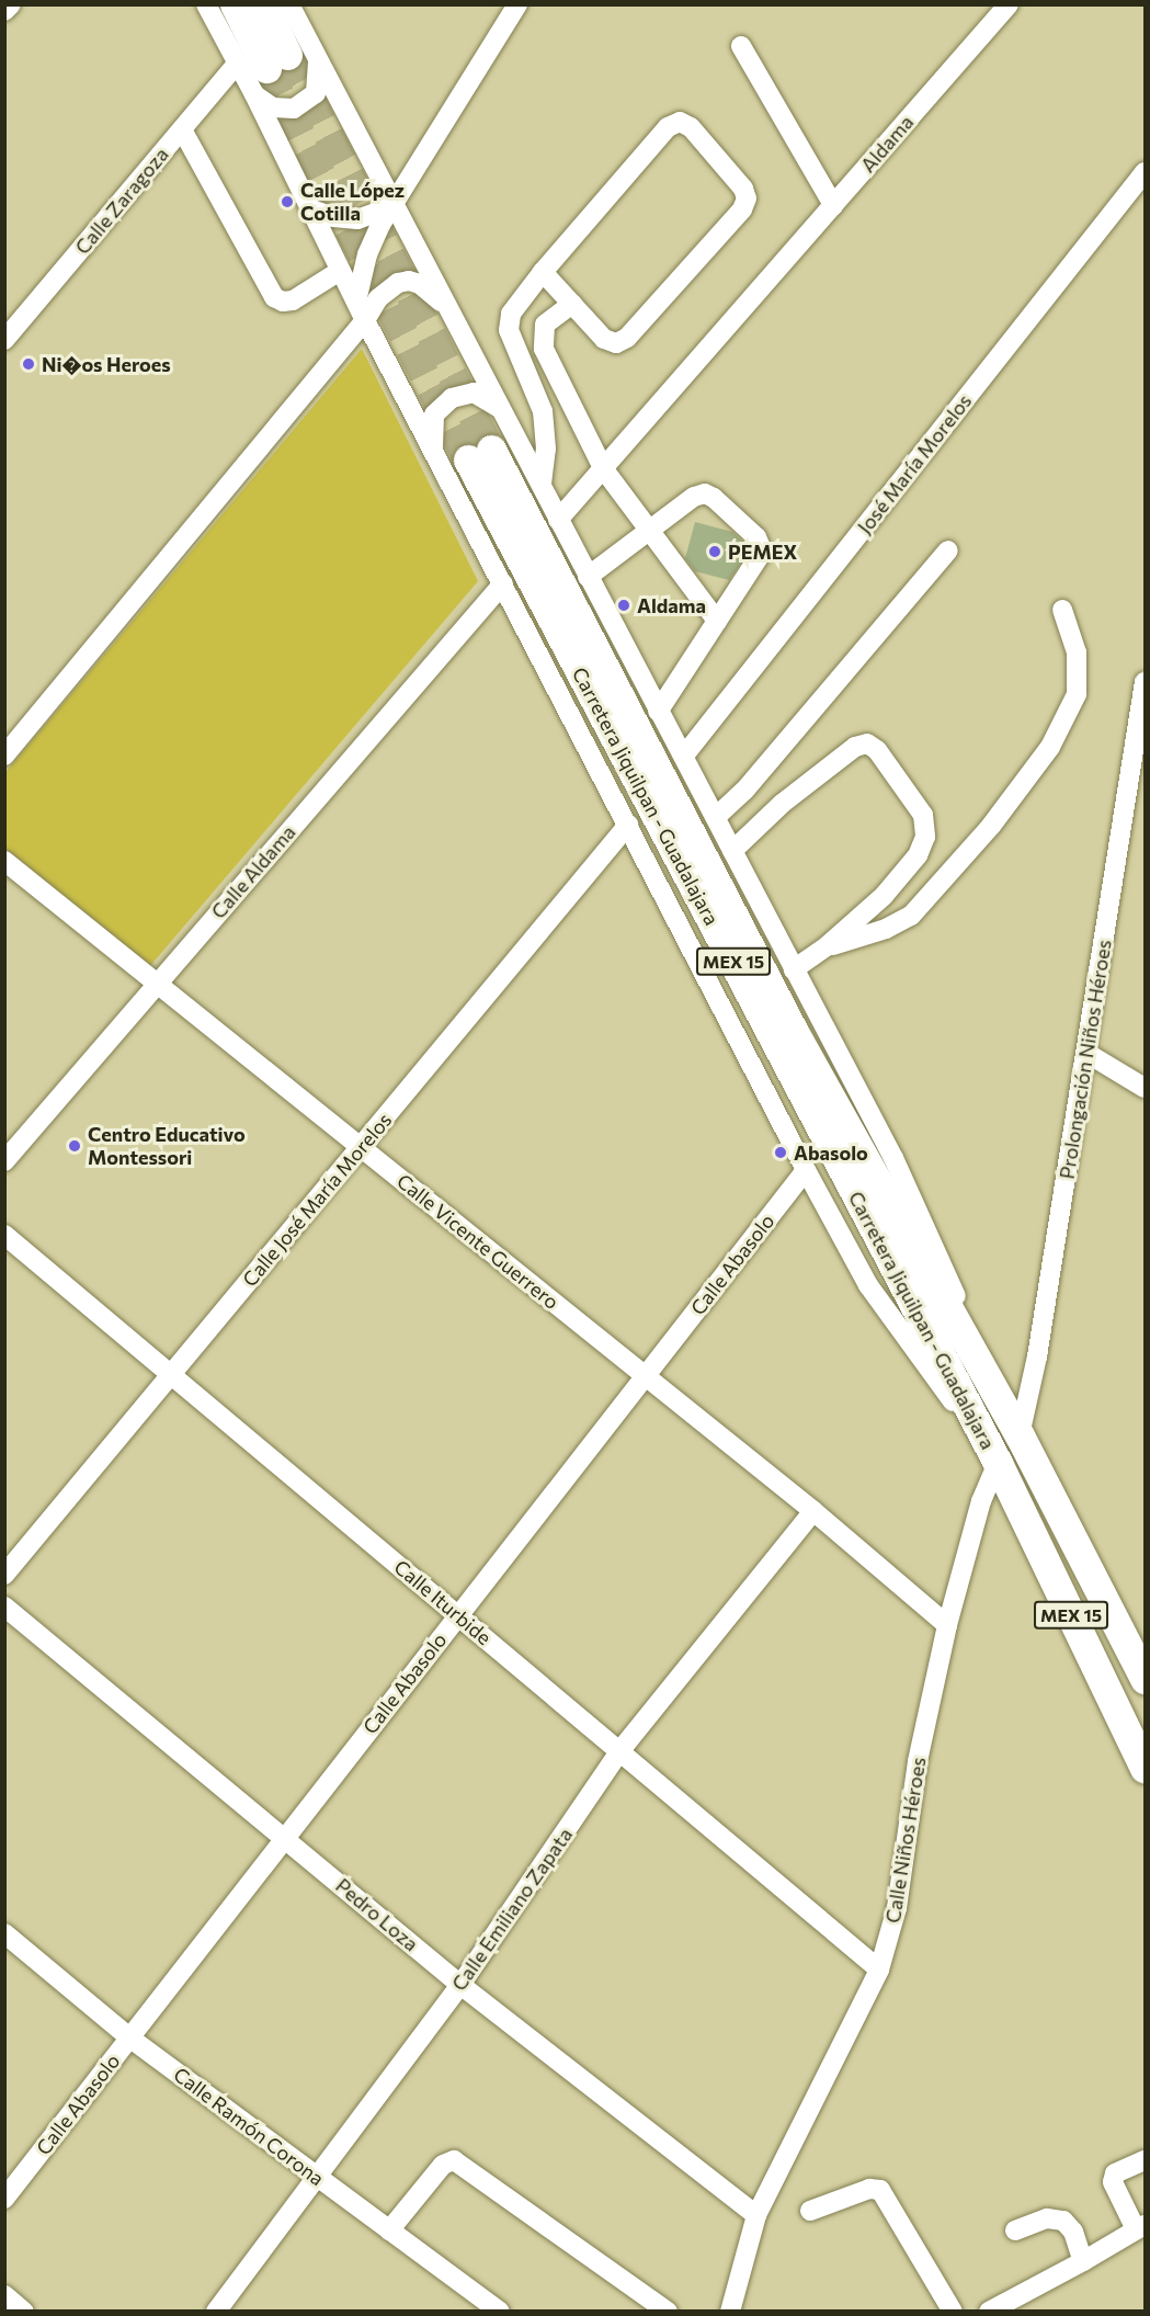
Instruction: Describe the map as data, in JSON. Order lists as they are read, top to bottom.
{
  "streets": {
    "highway": ["Carretera Jiquilpan - Guadalajara", "MEX 15"],
    "street": [
      "Aldama",
      "Calle Zaragoza",
      "José María Morelos",
      "Calle Aldama",
      "Prolongación Niños Héroes",
      "Calle José María Morelos",
      "Calle Vicente Guerrero",
      "Calle Abasolo",
      "Calle Iturbide",
      "Calle Niños Héroes",
      "Calle Emiliano Zapata",
      "Pedro Loza",
      "Calle Ramón Corona"
    ]
  },
  "crossings": [
    ["Carretera Jiquilpan - Guadalajara", "Prolongación Niños Héroes"],
    ["Carretera Jiquilpan - Guadalajara", "Calle Niños Héroes"],
    ["Calle Aldama", "Calle Vicente Guerrero"],
    ["Calle José María Morelos", "Calle Vicente Guerrero"],
    ["Calle José María Morelos", "Calle Iturbide"],
    ["Calle Vicente Guerrero", "Calle Abasolo"],
    ["Calle Vicente Guerrero", "Calle Niños Héroes"],
    ["Calle Vicente Guerrero", "Calle Emiliano Zapata"],
    ["Calle Abasolo", "Calle Iturbide"],
    ["Calle Abasolo", "Pedro Loza"],
    ["Calle Abasolo", "Calle Ramón Corona"],
    ["Calle Iturbide", "Calle Niños Héroes"],
    ["Calle Iturbide", "Calle Emiliano Zapata"],
    ["Calle Niños Héroes", "Pedro Loza"],
    ["Calle Emiliano Zapata", "Pedro Loza"],
    ["Calle Emiliano Zapata", "Calle Ramón Corona"]
  ],
  "places": [
    "Calle López Cotilla",
    "Ni�os Heroes",
    "PEMEX",
    "Aldama",
    "Centro Educativo Montessori",
    "Abasolo"
  ]
}
